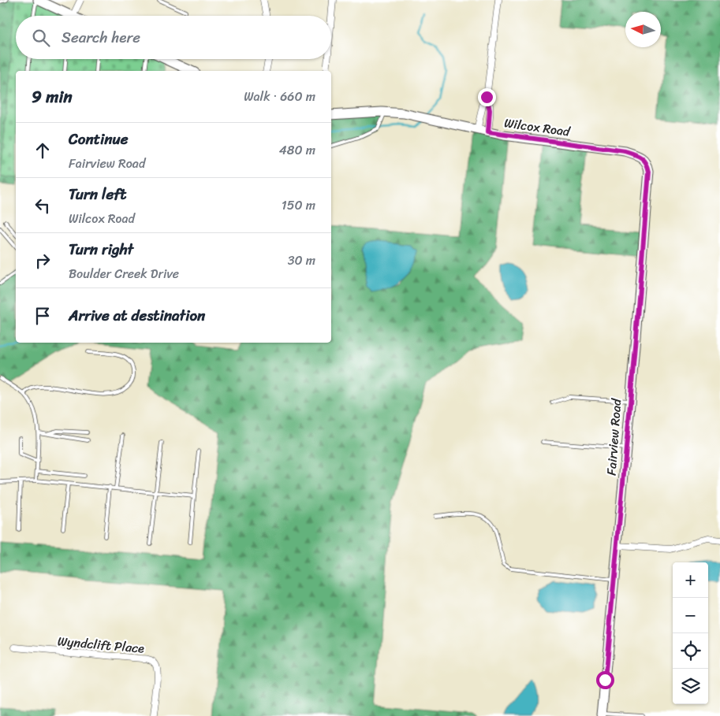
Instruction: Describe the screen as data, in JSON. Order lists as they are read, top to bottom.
{
  "streets": {
    "street": ["Wilcox Road", "Fairview Road", "Wyndclift Place"]
  },
  "crossings": [
    ["Wilcox Road", "Fairview Road"]
  ],
  "north": "left",
  "page": {
    "search": "Search here",
    "heading": ["9 min", "Walk · 660 m"],
    "list": [
      ["Continue", "Fairview Road", "480 m"],
      ["Turn left", "Wilcox Road", "150 m"],
      ["Turn right", "Boulder Creek Drive", "30 m"],
      "Arrive at destination"
    ],
    "map_buttons": ["+", "−"]
  }
}
